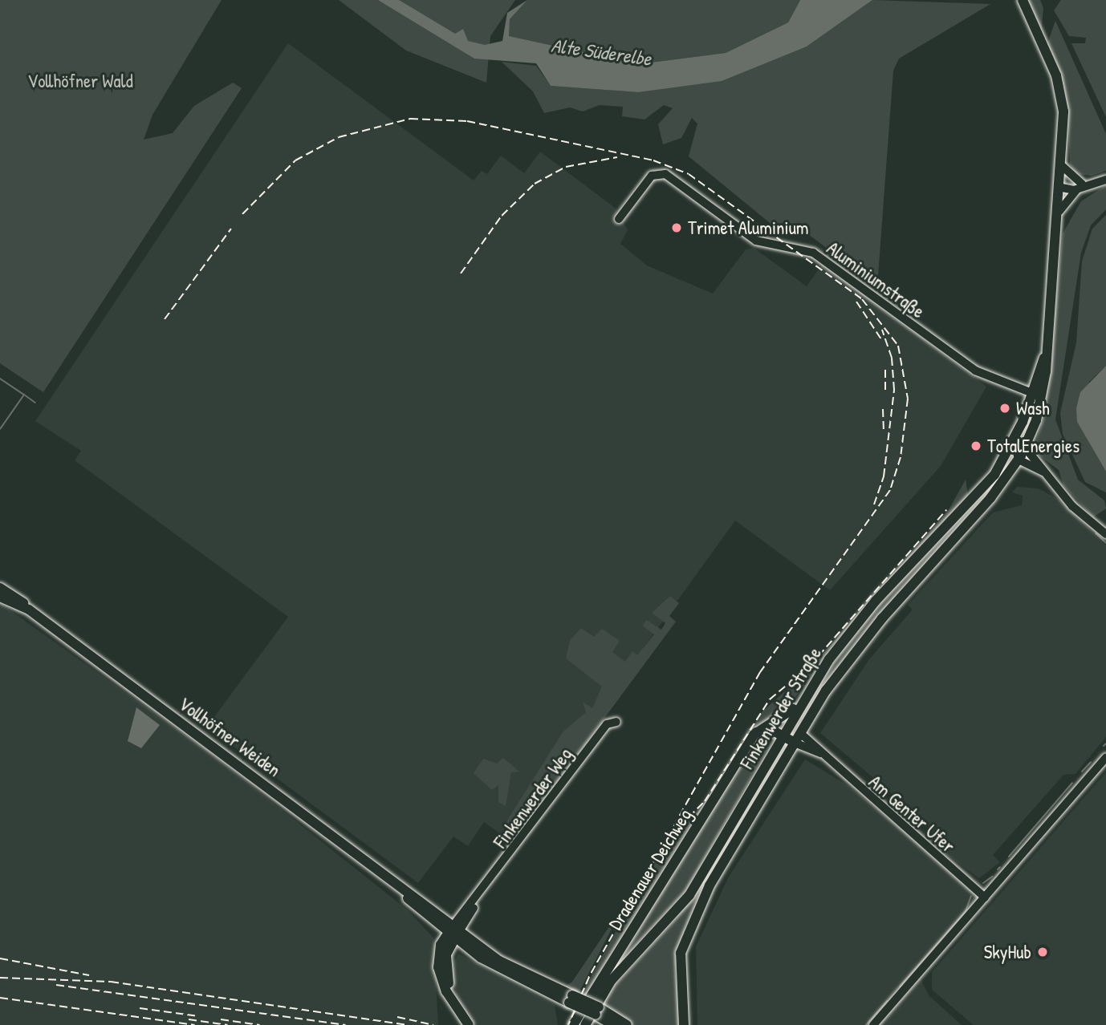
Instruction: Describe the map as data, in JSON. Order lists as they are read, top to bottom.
{
  "streets": {
    "main road": ["Finkenwerder Straße", "Vollhöfner Weiden", "Dradenauer Deichweg"],
    "street": ["Aluminiumstraße", "Finkenwerder Weg", "Am Genter Ufer"]
  },
  "crossings": [
    ["Aluminiumstraße", "Finkenwerder Straße"],
    ["Finkenwerder Straße", "Am Genter Ufer"],
    ["Finkenwerder Straße", "Dradenauer Deichweg"],
    ["Vollhöfner Weiden", "Finkenwerder Weg"]
  ],
  "water": ["Alte Süderelbe"],
  "parks": ["Vollhöfner Wald"],
  "places": [
    "Trimet Aluminium",
    "Wash",
    "TotalEnergies",
    "SkyHub"
  ]
}
